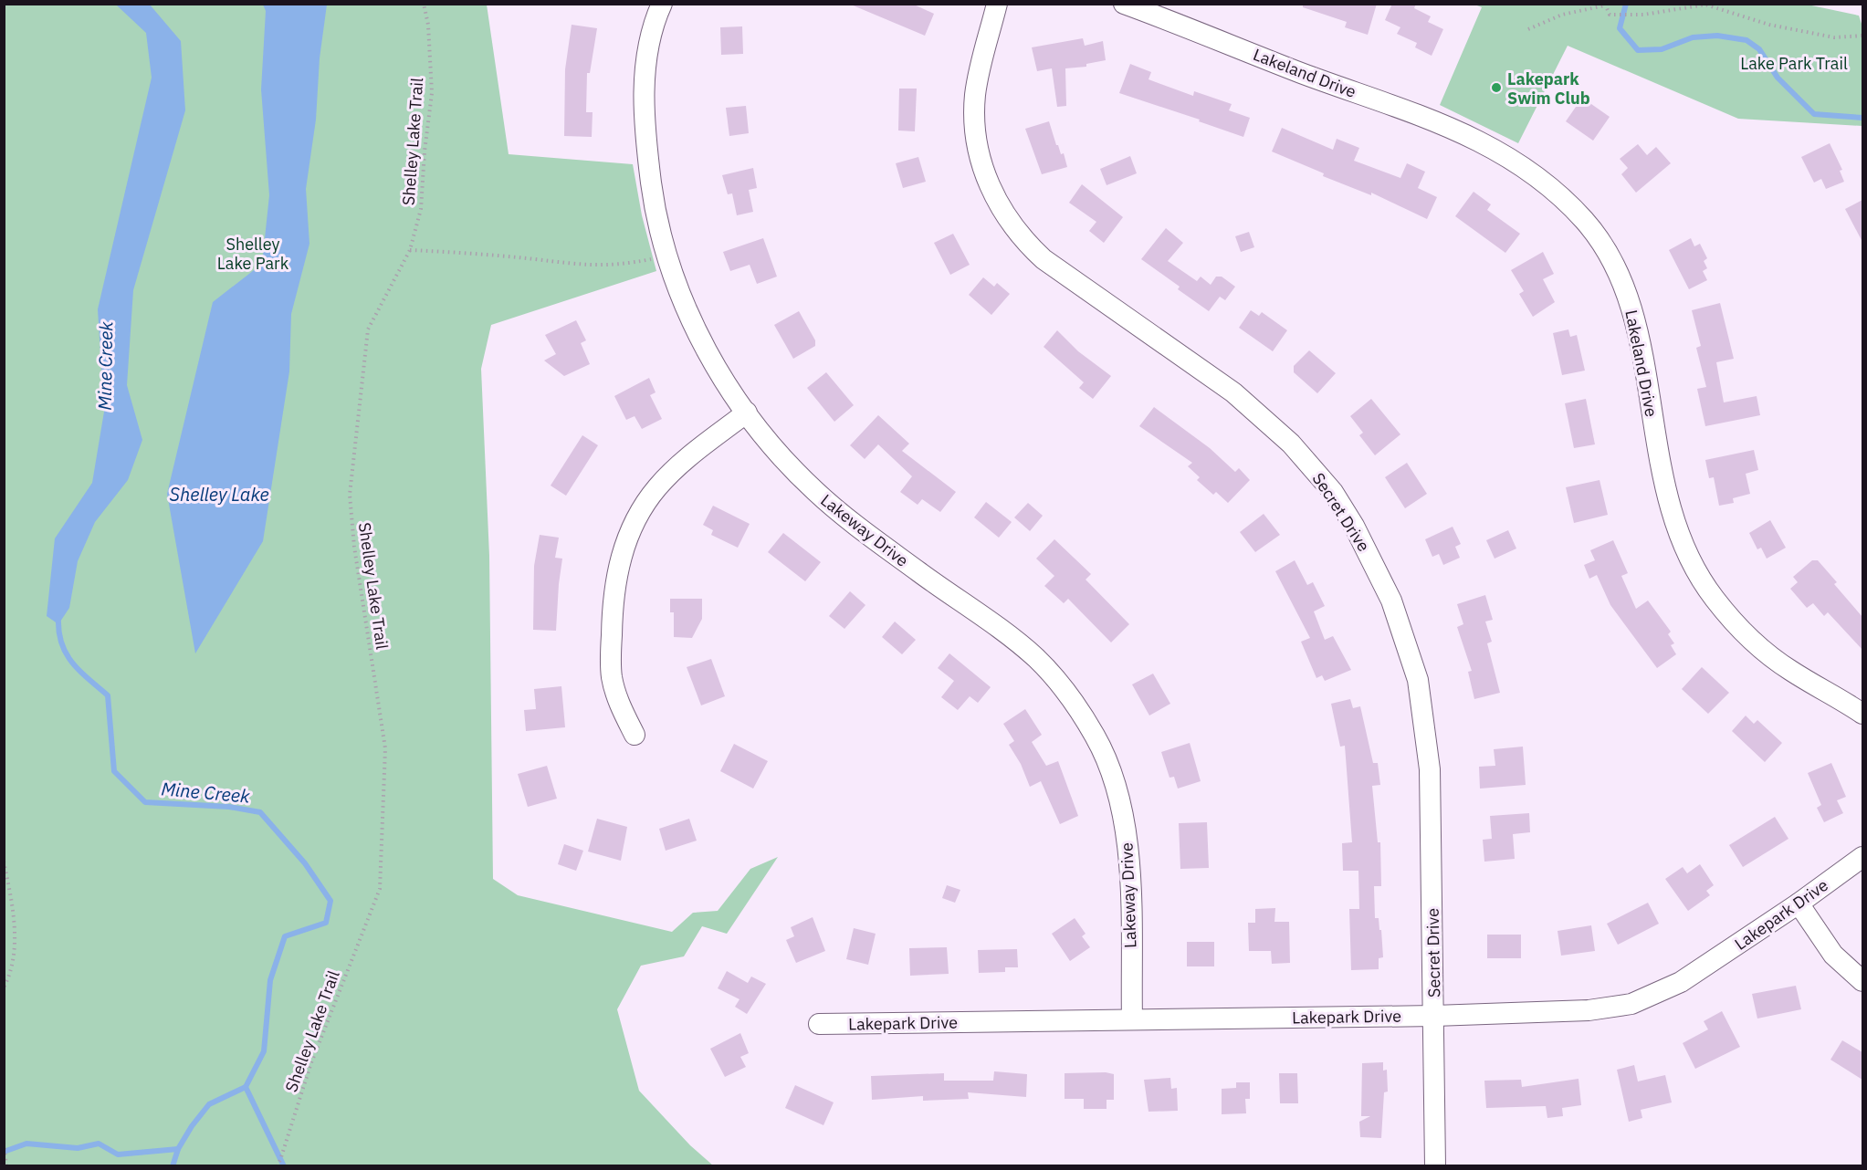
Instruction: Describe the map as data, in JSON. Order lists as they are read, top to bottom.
{
  "streets": {
    "street": [
      "Lakeland Drive",
      "Secret Drive",
      "Lakeway Drive",
      "Lakepark Drive"
    ],
    "path": ["Shelley Lake Trail"]
  },
  "crossings": [
    ["Secret Drive", "Lakepark Drive"],
    ["Lakeway Drive", "Lakepark Drive"]
  ],
  "water": ["Mine Creek", "Shelley Lake"],
  "parks": ["Lake Park Trail", "Shelley Lake Park"],
  "places": ["Lakepark Swim Club"]
}
